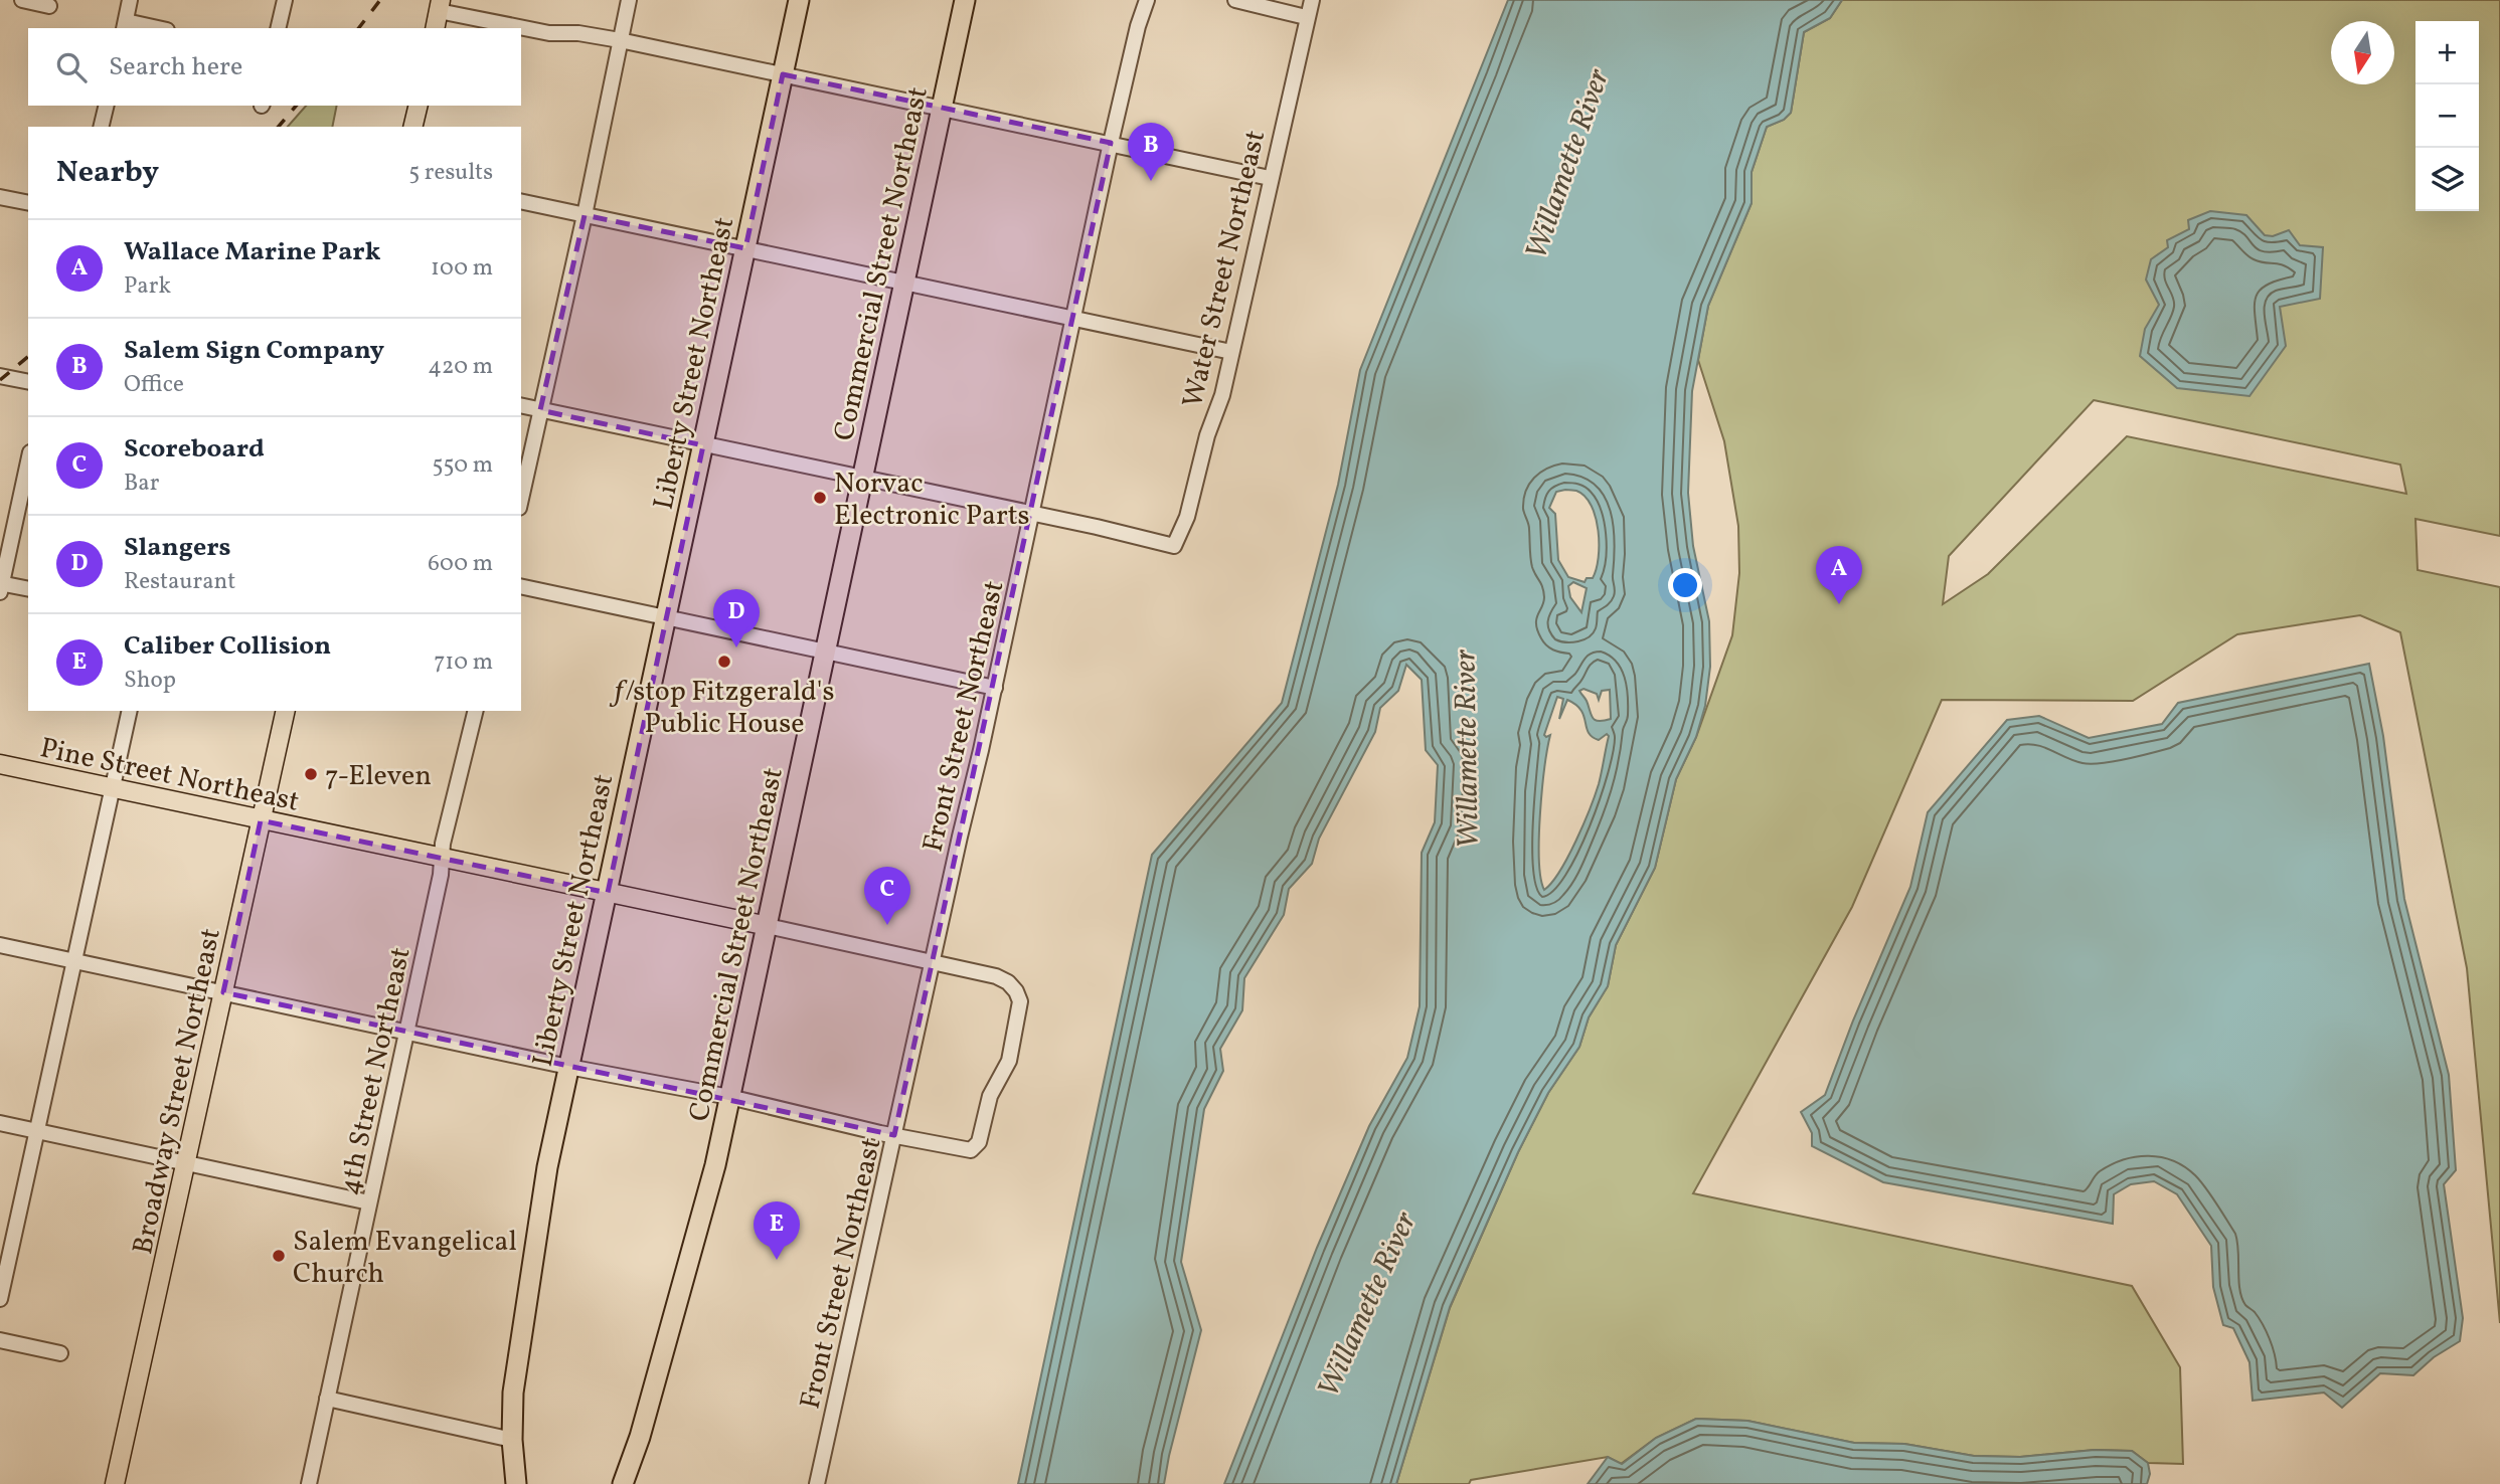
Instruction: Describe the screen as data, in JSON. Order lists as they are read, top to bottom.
{
  "streets": {
    "highway": ["Commercial Street Northeast", "Liberty Street Northeast"],
    "main road": ["Pine Street Northeast", "Broadway Street Northeast"],
    "street": ["Water Street Northeast", "Front Street Northeast", "4th Street Northeast"]
  },
  "crossings": [
    ["Commercial Street Northeast", "Pine Street Northeast"],
    ["Water Street Northeast", "Front Street Northeast"],
    ["Liberty Street Northeast", "Pine Street Northeast"],
    ["Front Street Northeast", "Pine Street Northeast"],
    ["Pine Street Northeast", "4th Street Northeast"],
    ["Pine Street Northeast", "Broadway Street Northeast"]
  ],
  "water": ["Willamette River"],
  "places": [
    "Norvac Electronic Parts",
    "ƒ/stop Fitzgerald's Public House",
    "7-Eleven",
    "Salem Evangelical Church"
  ],
  "north": "bottom",
  "page": {
    "map_buttons": ["+", "−"],
    "search": "Search here",
    "pins": [
      "B",
      "A",
      "D",
      "C",
      "E"
    ],
    "heading": ["Nearby", "5 results"],
    "list": [
      {
        "mark": "A",
        "name": "Wallace Marine Park",
        "note": "Park",
        "value": "100 m"
      },
      {
        "mark": "B",
        "name": "Salem Sign Company",
        "note": "Office",
        "value": "420 m"
      },
      {
        "mark": "C",
        "name": "Scoreboard",
        "note": "Bar",
        "value": "550 m"
      },
      {
        "mark": "D",
        "name": "Slangers",
        "note": "Restaurant",
        "value": "600 m"
      },
      {
        "mark": "E",
        "name": "Caliber Collision",
        "note": "Shop",
        "value": "710 m"
      }
    ]
  }
}
